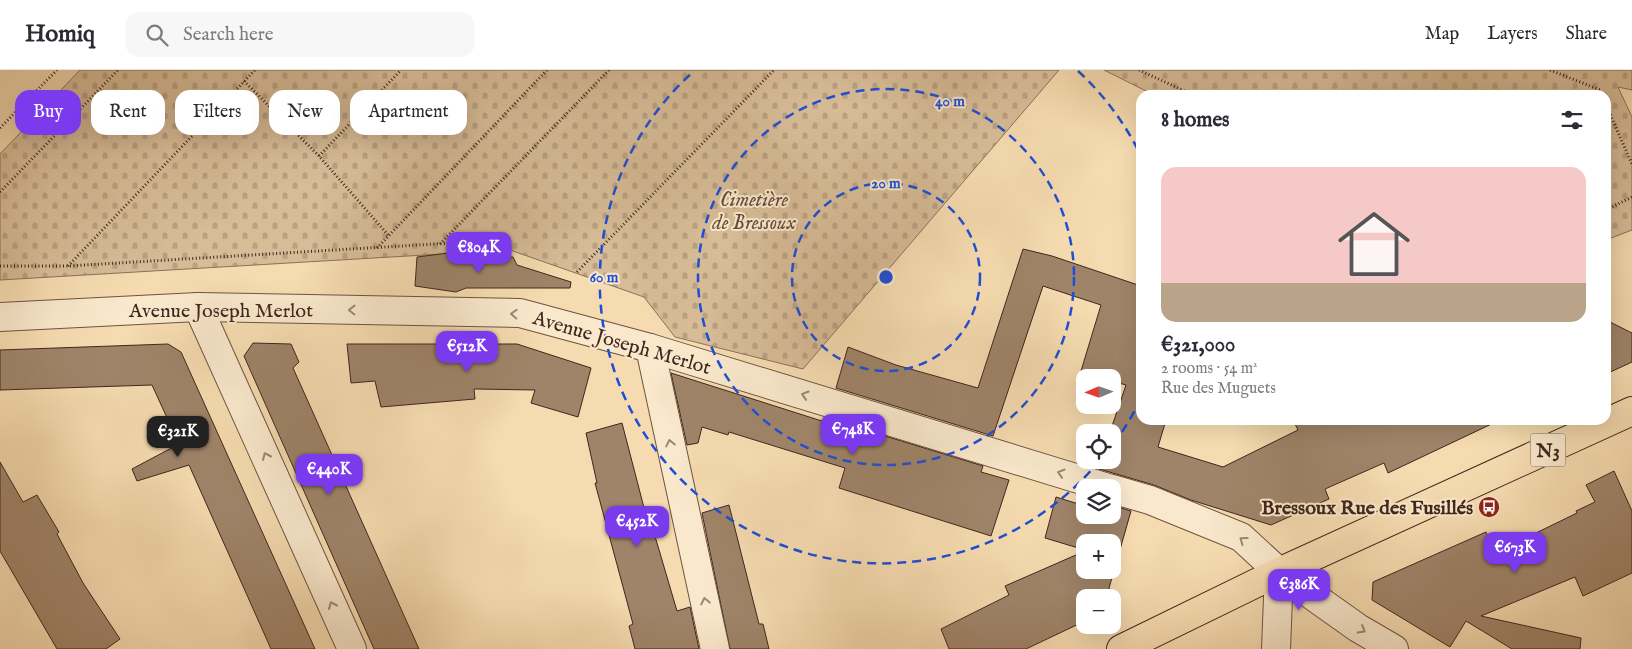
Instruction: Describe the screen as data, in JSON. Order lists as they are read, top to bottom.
{
  "streets": {
    "main road": ["N3"],
    "street": ["Avenue Joseph Merlot"]
  },
  "one_way": ["Avenue Joseph Merlot"],
  "parks": ["Cimetière de Bressoux"],
  "places": {
    "bus stop": ["Bressoux Rue des Fusillés"]
  },
  "north": "left",
  "page": {
    "header": "Homiq",
    "search": "Search here",
    "nav": ["Map", "Layers", "Share"],
    "chip": [
      "Buy",
      "Rent",
      "Filters",
      "New",
      "Apartment"
    ],
    "heading": "8 homes",
    "list": [
      {
        "name": "€321,000",
        "note": "2 rooms · 54 m² · Rue des Muguets"
      }
    ],
    "price": [
      "€804K",
      "€512K",
      "€748K",
      "€321K",
      "€440K",
      "€452K",
      "€673K",
      "€386K"
    ],
    "map_buttons": ["+", "−"]
  },
  "rings": ["40 m", "20 m", "60 m"]
}
